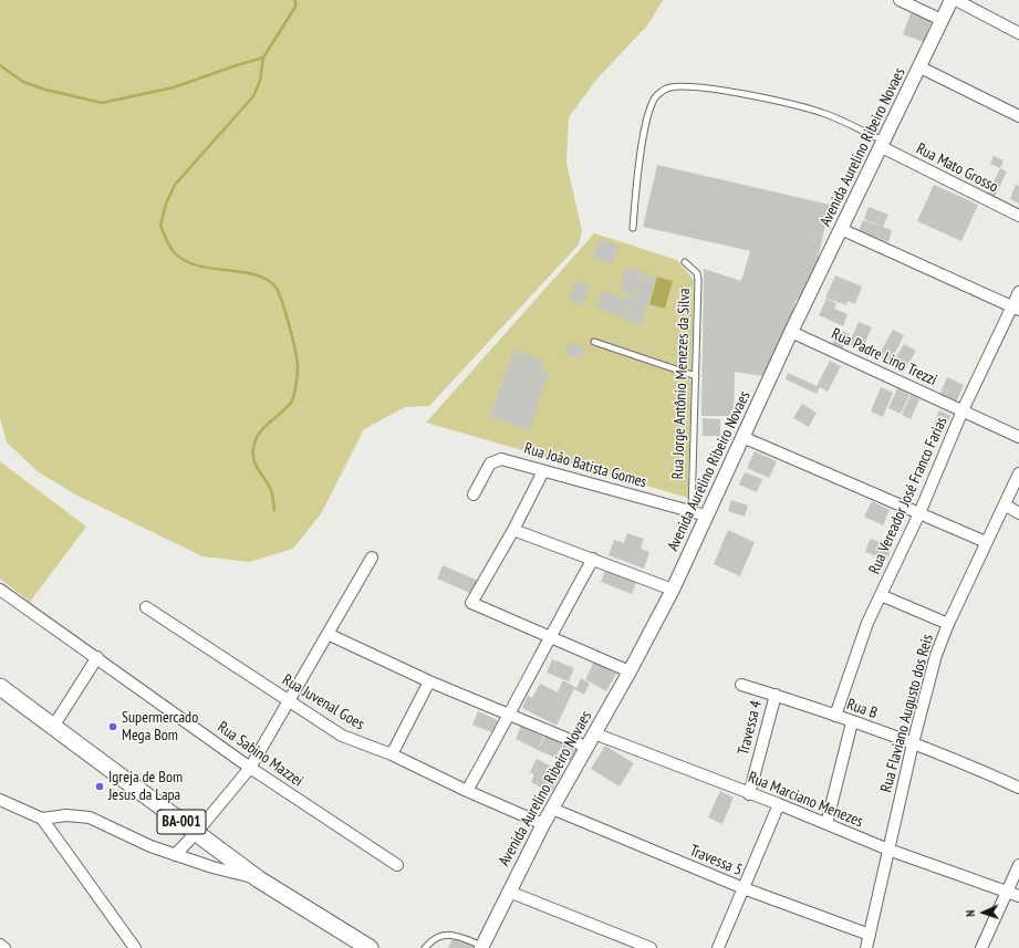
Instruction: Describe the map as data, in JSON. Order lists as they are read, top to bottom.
{
  "streets": {
    "main road": ["BA-001"],
    "street": [
      "Avenida Aurelino Ribeiro Novaes",
      "Rua Mato Grosso",
      "Rua Padre Lino Trezzi",
      "Rua João Batista Gomes",
      "Rua Vereador José Franco Farias",
      "Rua Juvenal Goes",
      "Rua B",
      "Rua Flaviano Augusto dos Reis",
      "Travessa 4",
      "Rua Sabino Mazzei",
      "Rua Marciano Menezes",
      "Travessa 5"
    ],
    "lane": ["Rua Jorge Antônio Menezes da Silva"]
  },
  "crossings": [
    ["Avenida Aurelino Ribeiro Novaes", "Rua Mato Grosso"],
    ["Avenida Aurelino Ribeiro Novaes", "Rua Padre Lino Trezzi"],
    ["Avenida Aurelino Ribeiro Novaes", "Rua João Batista Gomes"],
    ["Avenida Aurelino Ribeiro Novaes", "Rua Juvenal Goes"],
    ["Avenida Aurelino Ribeiro Novaes", "Rua Marciano Menezes"],
    ["Avenida Aurelino Ribeiro Novaes", "Travessa 5"],
    ["Rua Padre Lino Trezzi", "Rua Vereador José Franco Farias"],
    ["Rua Jorge Antônio Menezes da Silva", "Rua João Batista Gomes"],
    ["Rua Vereador José Franco Farias", "Rua B"],
    ["Rua B", "Rua Flaviano Augusto dos Reis"],
    ["Rua B", "Travessa 4"],
    ["Rua Flaviano Augusto dos Reis", "Rua Marciano Menezes"],
    ["Rua Flaviano Augusto dos Reis", "Travessa 5"],
    ["Travessa 4", "Rua Marciano Menezes"]
  ],
  "places": ["Supermercado Mega Bom", "Igreja de Bom Jesus da Lapa"],
  "north": "left"
}
